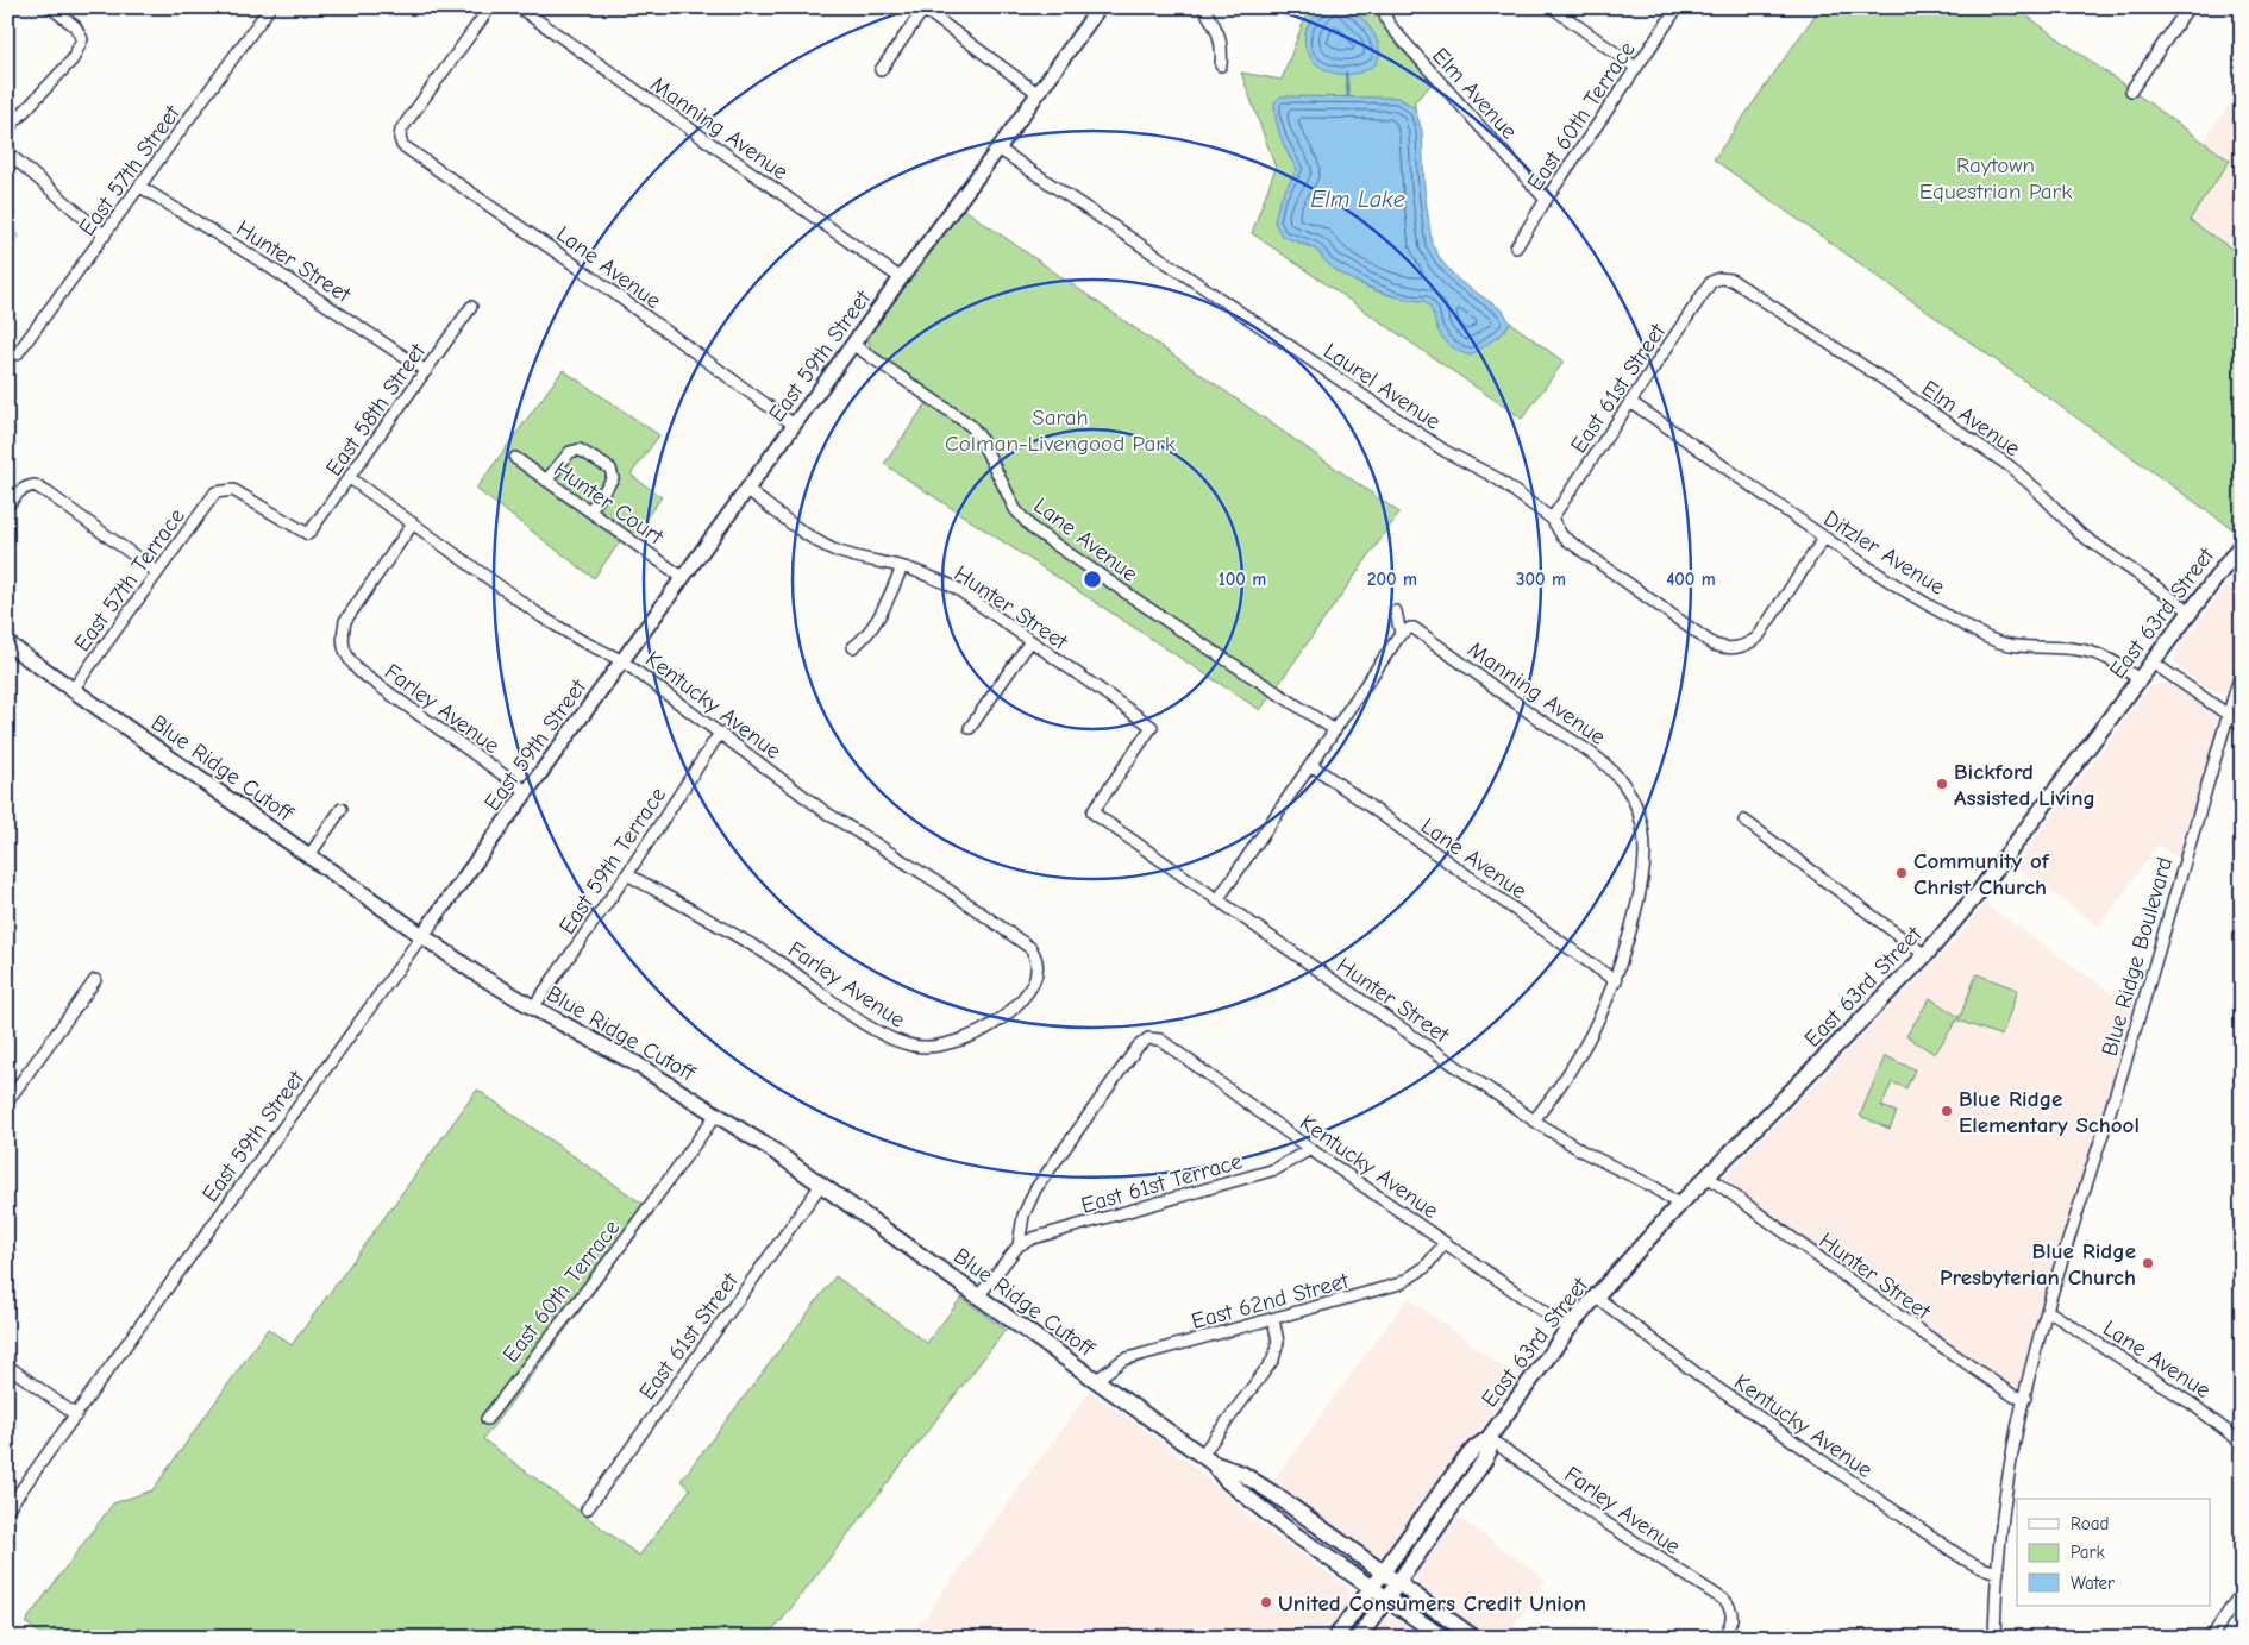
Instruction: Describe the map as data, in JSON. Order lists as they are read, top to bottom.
{
  "streets": {
    "main road": ["East 63rd Street", "Blue Ridge Cutoff"],
    "street": [
      "Elm Avenue",
      "East 60th Terrace",
      "Manning Avenue",
      "East 57th Street",
      "Hunter Street",
      "Lane Avenue",
      "East 59th Street",
      "Laurel Avenue",
      "East 61st Street",
      "East 58th Street",
      "Hunter Court",
      "Ditzler Avenue",
      "East 57th Terrace",
      "Kentucky Avenue",
      "Farley Avenue",
      "East 59th Terrace",
      "Blue Ridge Boulevard",
      "East 61st Terrace",
      "East 62nd Street"
    ]
  },
  "crossings": [
    ["Elm Avenue", "East 60th Terrace"],
    ["Elm Avenue", "East 61st Street"],
    ["Elm Avenue", "East 63rd Street"],
    ["East 60th Terrace", "Blue Ridge Cutoff"],
    ["Manning Avenue", "Lane Avenue"],
    ["Manning Avenue", "East 59th Street"],
    ["East 57th Street", "Hunter Street"],
    ["Hunter Street", "East 59th Street"],
    ["Hunter Street", "East 58th Street"],
    ["Hunter Street", "East 63rd Street"],
    ["Hunter Street", "Blue Ridge Boulevard"],
    ["Lane Avenue", "East 59th Street"],
    ["Lane Avenue", "Blue Ridge Boulevard"],
    ["East 59th Street", "Laurel Avenue"],
    ["East 59th Street", "Hunter Court"],
    ["East 59th Street", "Kentucky Avenue"],
    ["East 59th Street", "Farley Avenue"],
    ["East 59th Street", "Blue Ridge Cutoff"],
    ["Laurel Avenue", "East 61st Street"],
    ["Laurel Avenue", "Ditzler Avenue"],
    ["East 61st Street", "Ditzler Avenue"],
    ["East 61st Street", "Blue Ridge Cutoff"],
    ["East 58th Street", "East 57th Terrace"],
    ["East 58th Street", "Kentucky Avenue"],
    ["Ditzler Avenue", "East 63rd Street"],
    ["East 57th Terrace", "Blue Ridge Cutoff"],
    ["East 63rd Street", "Kentucky Avenue"],
    ["East 63rd Street", "Farley Avenue"],
    ["East 63rd Street", "Blue Ridge Cutoff"],
    ["Kentucky Avenue", "Farley Avenue"],
    ["Kentucky Avenue", "East 59th Terrace"],
    ["Kentucky Avenue", "Blue Ridge Boulevard"],
    ["Kentucky Avenue", "East 61st Terrace"],
    ["Kentucky Avenue", "East 62nd Street"],
    ["Farley Avenue", "East 59th Terrace"],
    ["Blue Ridge Cutoff", "East 59th Terrace"],
    ["Blue Ridge Cutoff", "East 62nd Street"]
  ],
  "water": ["Elm Lake"],
  "parks": ["Raytown Equestrian Park", "Sarah Colman-Livengood Park"],
  "places": [
    "Bickford Assisted Living",
    "Community of Christ Church",
    "Blue Ridge Elementary School",
    "Blue Ridge Presbyterian Church",
    "United Consumers Credit Union"
  ],
  "legend": ["Road", "Park", "Water"],
  "rings": [
    "100 m",
    "200 m",
    "300 m",
    "400 m"
  ]
}
